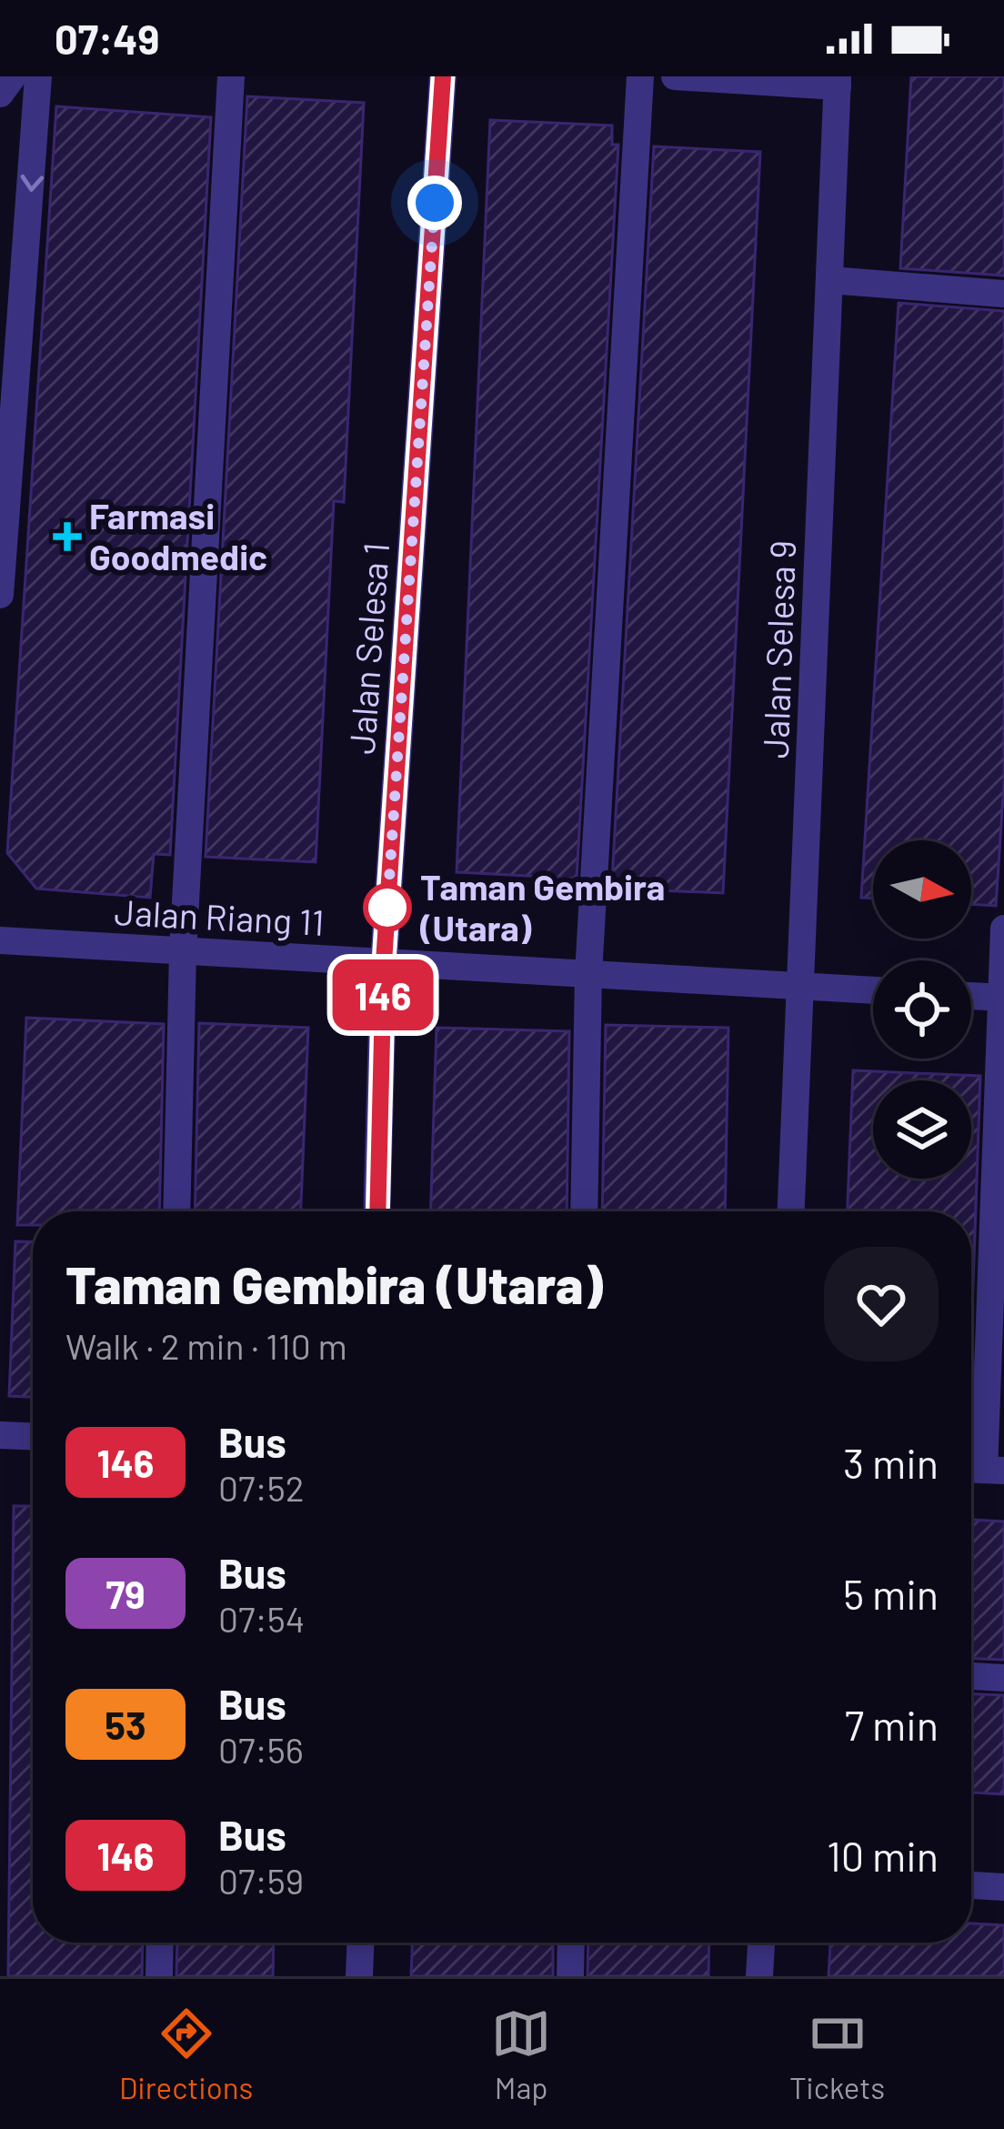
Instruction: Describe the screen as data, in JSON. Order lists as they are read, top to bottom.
{
  "streets": {
    "street": ["Jalan Selesa 1", "Jalan Selesa 9", "Jalan Riang 11"]
  },
  "crossings": [
    ["Jalan Selesa 1", "Jalan Riang 11"],
    ["Jalan Selesa 9", "Jalan Riang 11"]
  ],
  "places": {
    "health": ["Farmasi Goodmedic"],
    "other": ["Taman Gembira (Utara)"]
  },
  "lines": ["bus line 146"],
  "north": "right",
  "page": {
    "status": "07:49",
    "on_map": "146",
    "heading": ["Taman Gembira (Utara)", "Walk · 2 min · 110 m"],
    "list": [
      {
        "mark": "146",
        "name": "Bus",
        "note": "07:52",
        "value": "3 min"
      },
      {
        "mark": "79",
        "name": "Bus",
        "note": "07:54",
        "value": "5 min"
      },
      {
        "mark": "53",
        "name": "Bus",
        "note": "07:56",
        "value": "7 min"
      },
      {
        "mark": "146",
        "name": "Bus",
        "note": "07:59",
        "value": "10 min"
      }
    ],
    "tabs": ["Directions", "Map", "Tickets"]
  }
}
